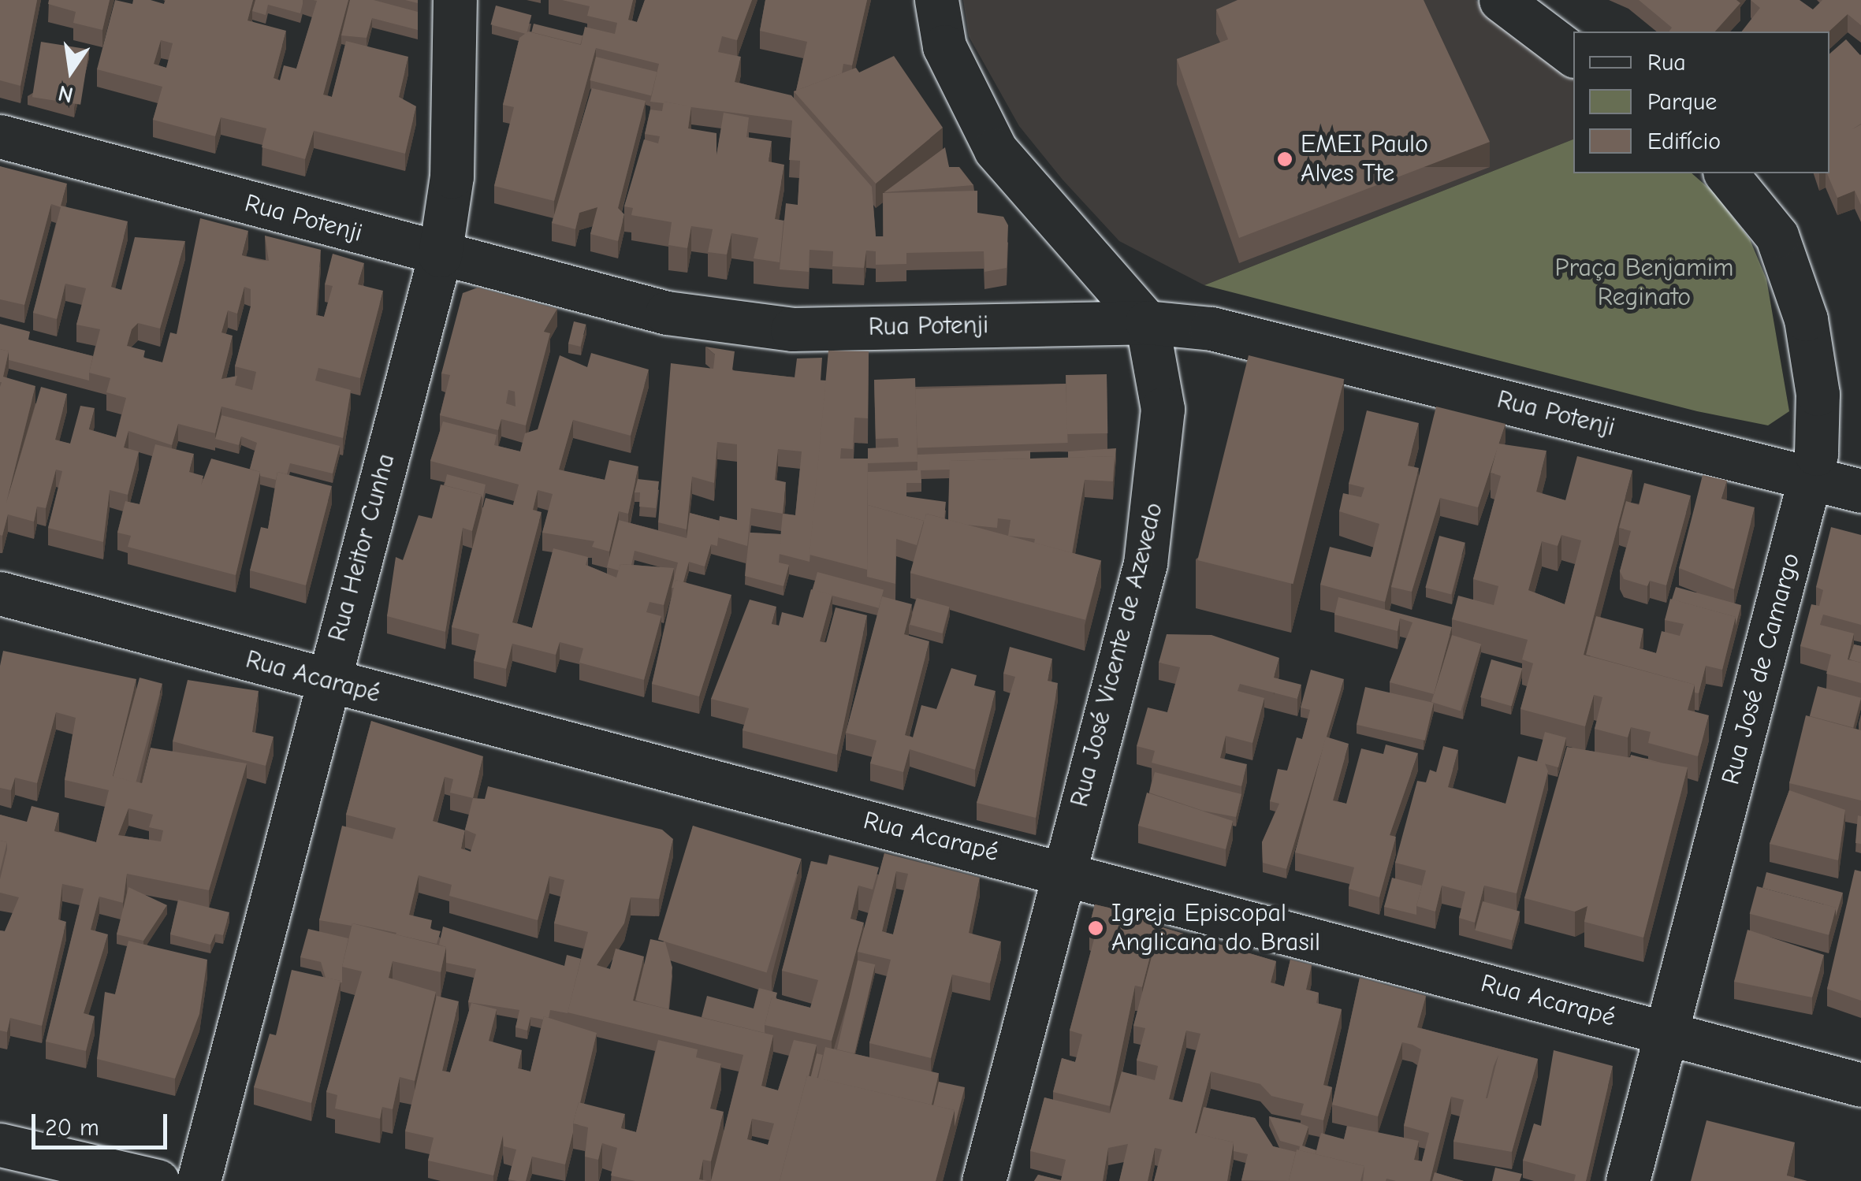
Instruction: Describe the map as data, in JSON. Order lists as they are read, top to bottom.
{
  "streets": {
    "street": [
      "Rua Potenji",
      "Rua Heitor Cunha",
      "Rua José Vicente de Azevedo",
      "Rua José de Camargo",
      "Rua Acarapé"
    ]
  },
  "crossings": [
    ["Rua Potenji", "Rua Heitor Cunha"],
    ["Rua Potenji", "Rua José Vicente de Azevedo"],
    ["Rua Potenji", "Rua José de Camargo"],
    ["Rua Heitor Cunha", "Rua Acarapé"],
    ["Rua José Vicente de Azevedo", "Rua Acarapé"],
    ["Rua José de Camargo", "Rua Acarapé"]
  ],
  "parks": ["Praça Benjamim Reginato"],
  "places": ["EMEI Paulo Alves Tte", "Igreja Episcopal Anglicana do Brasil"],
  "legend": ["Rua", "Parque", "Edifício"],
  "scale_bar": "20 m",
  "north": "bottom"
}
